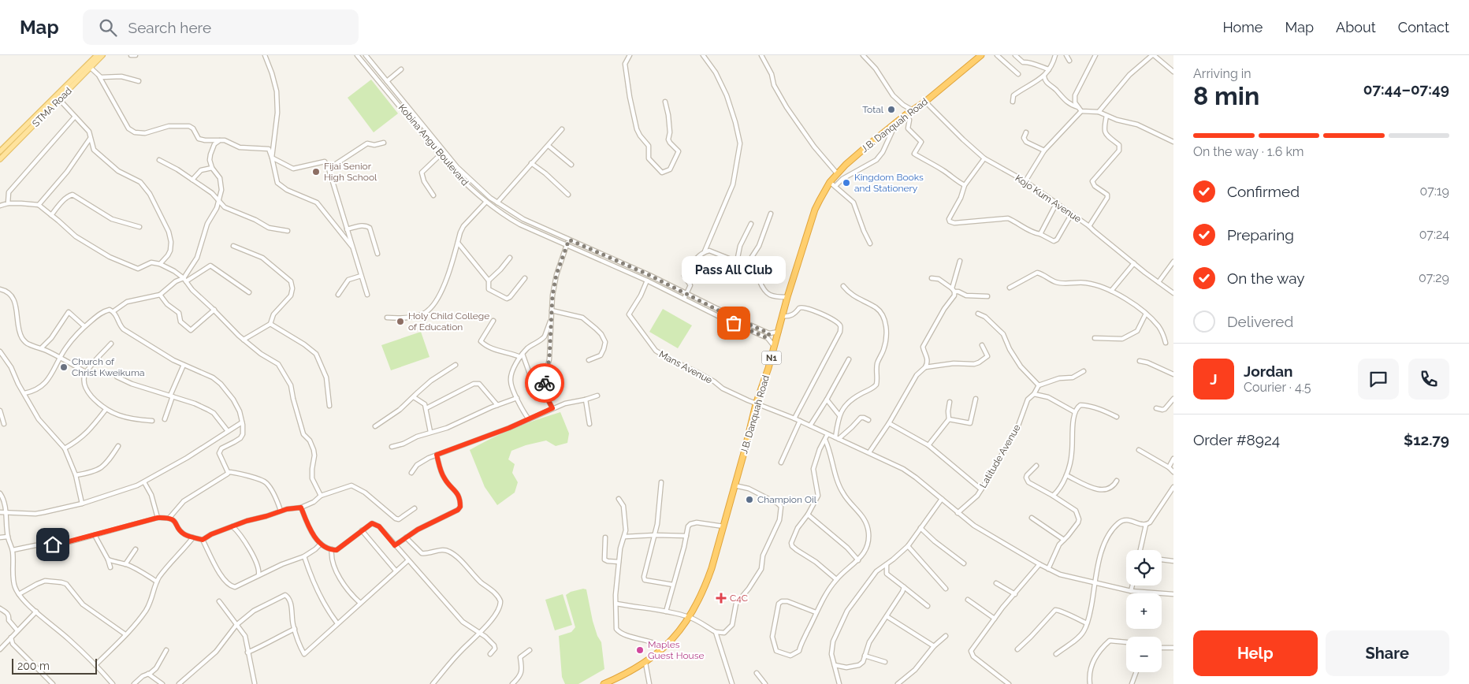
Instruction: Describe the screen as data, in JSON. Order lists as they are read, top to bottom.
{
  "streets": {
    "highway": ["J.B. Danquah Road", "N1"],
    "main road": ["STMA Road"],
    "street": [
      "Kobina Angu Boulevard",
      "Kojo Kum Avenue",
      "Mans Avenue",
      "Latitude Avenue"
    ]
  },
  "crossings": [
    ["J.B. Danquah Road", "Kobina Angu Boulevard"],
    ["J.B. Danquah Road", "Kojo Kum Avenue"],
    ["J.B. Danquah Road", "Mans Avenue"],
    ["Kobina Angu Boulevard", "Mans Avenue"],
    ["Mans Avenue", "Latitude Avenue"]
  ],
  "places": {
    "other": [
      "Total",
      "Fijai Senior High School",
      "Kingdom Books and Stationery",
      "Holy Child College of Education",
      "Pass All Club",
      "Church of Christ Kweikuma",
      "Champion Oil",
      "Maples Guest House"
    ],
    "health": ["C4C"]
  },
  "scale_bar": "200 m",
  "page": {
    "header": "Map",
    "search": "Search here",
    "nav": [
      "Home",
      "Map",
      "About",
      "Contact"
    ],
    "heading": ["8 min", "Arriving in", "07:44–07:49"],
    "panel": [
      "Jordan",
      "Courier · 4.5",
      "Order #8924",
      "$12.79"
    ],
    "bar": "On the way · 1.6 km",
    "list": [
      ["Confirmed", "07:19"],
      ["Preparing", "07:24"],
      ["On the way", "07:29"],
      "Delivered"
    ],
    "bubble": "Pass All Club",
    "round": "J",
    "map_buttons": ["+", "−"],
    "buttons": ["Help", "Share"],
    "scale": "200 m"
  }
}
